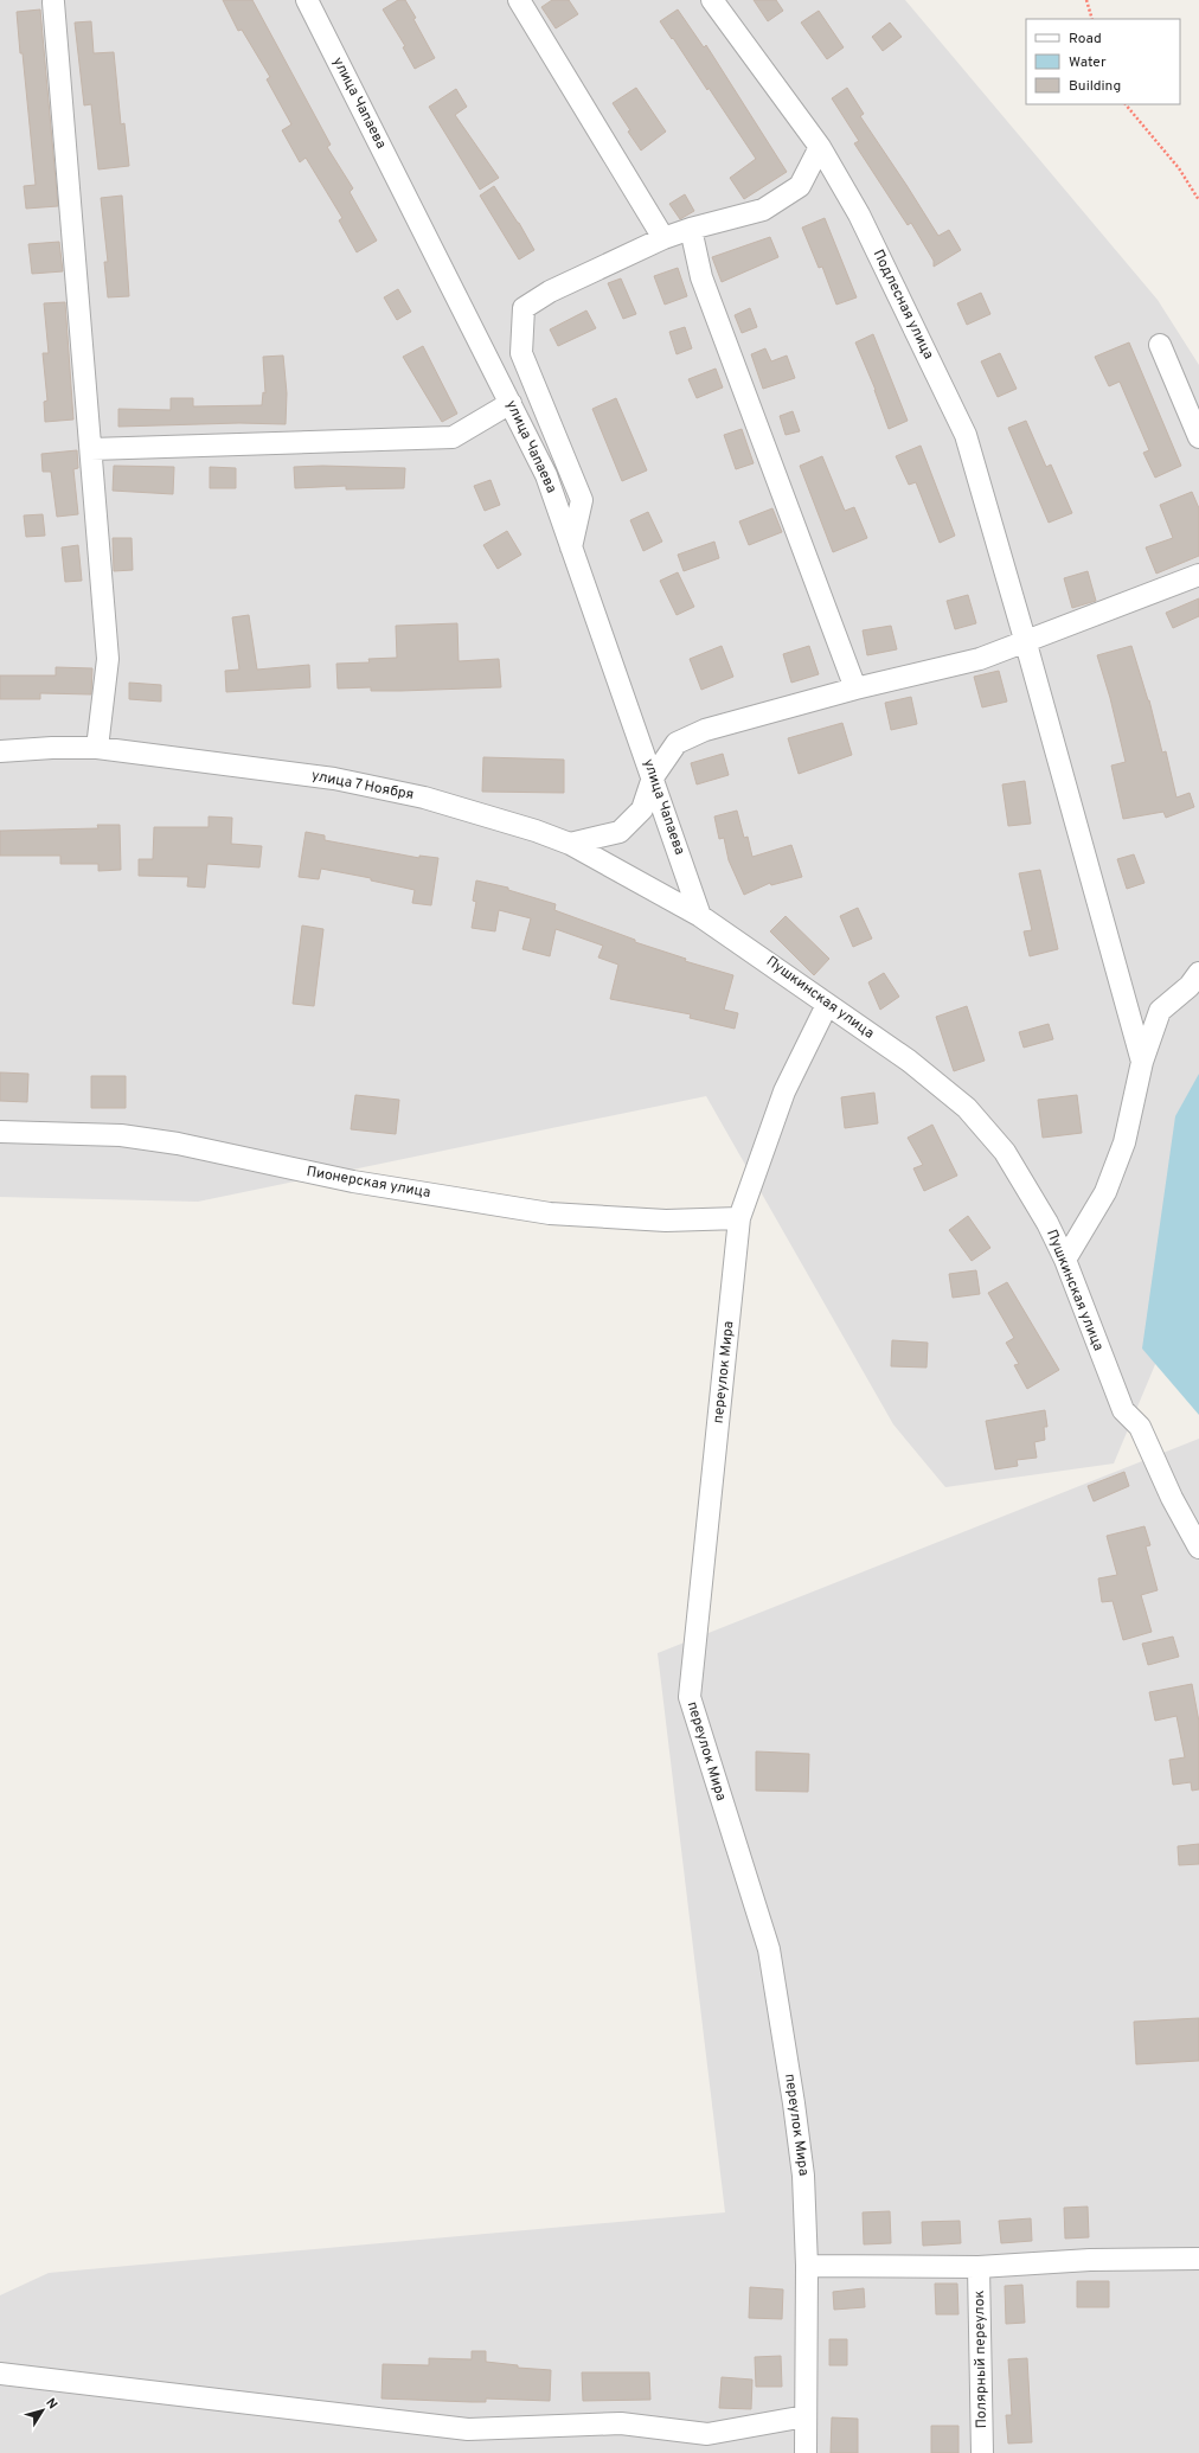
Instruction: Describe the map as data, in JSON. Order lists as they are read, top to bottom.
{
  "streets": {
    "street": [
      "улица Чапаева",
      "Подлесная улица",
      "улица 7 Ноября",
      "Пушкинская улица",
      "Пионерская улица",
      "переулок Мира",
      "Полярный переулок"
    ]
  },
  "crossings": [
    ["улица Чапаева", "улица 7 Ноября"],
    ["улица Чапаева", "Пушкинская улица"],
    ["улица 7 Ноября", "Пушкинская улица"],
    ["Пушкинская улица", "переулок Мира"],
    ["Пионерская улица", "переулок Мира"]
  ],
  "legend": ["Road", "Water", "Building"],
  "north": "top right"
}
